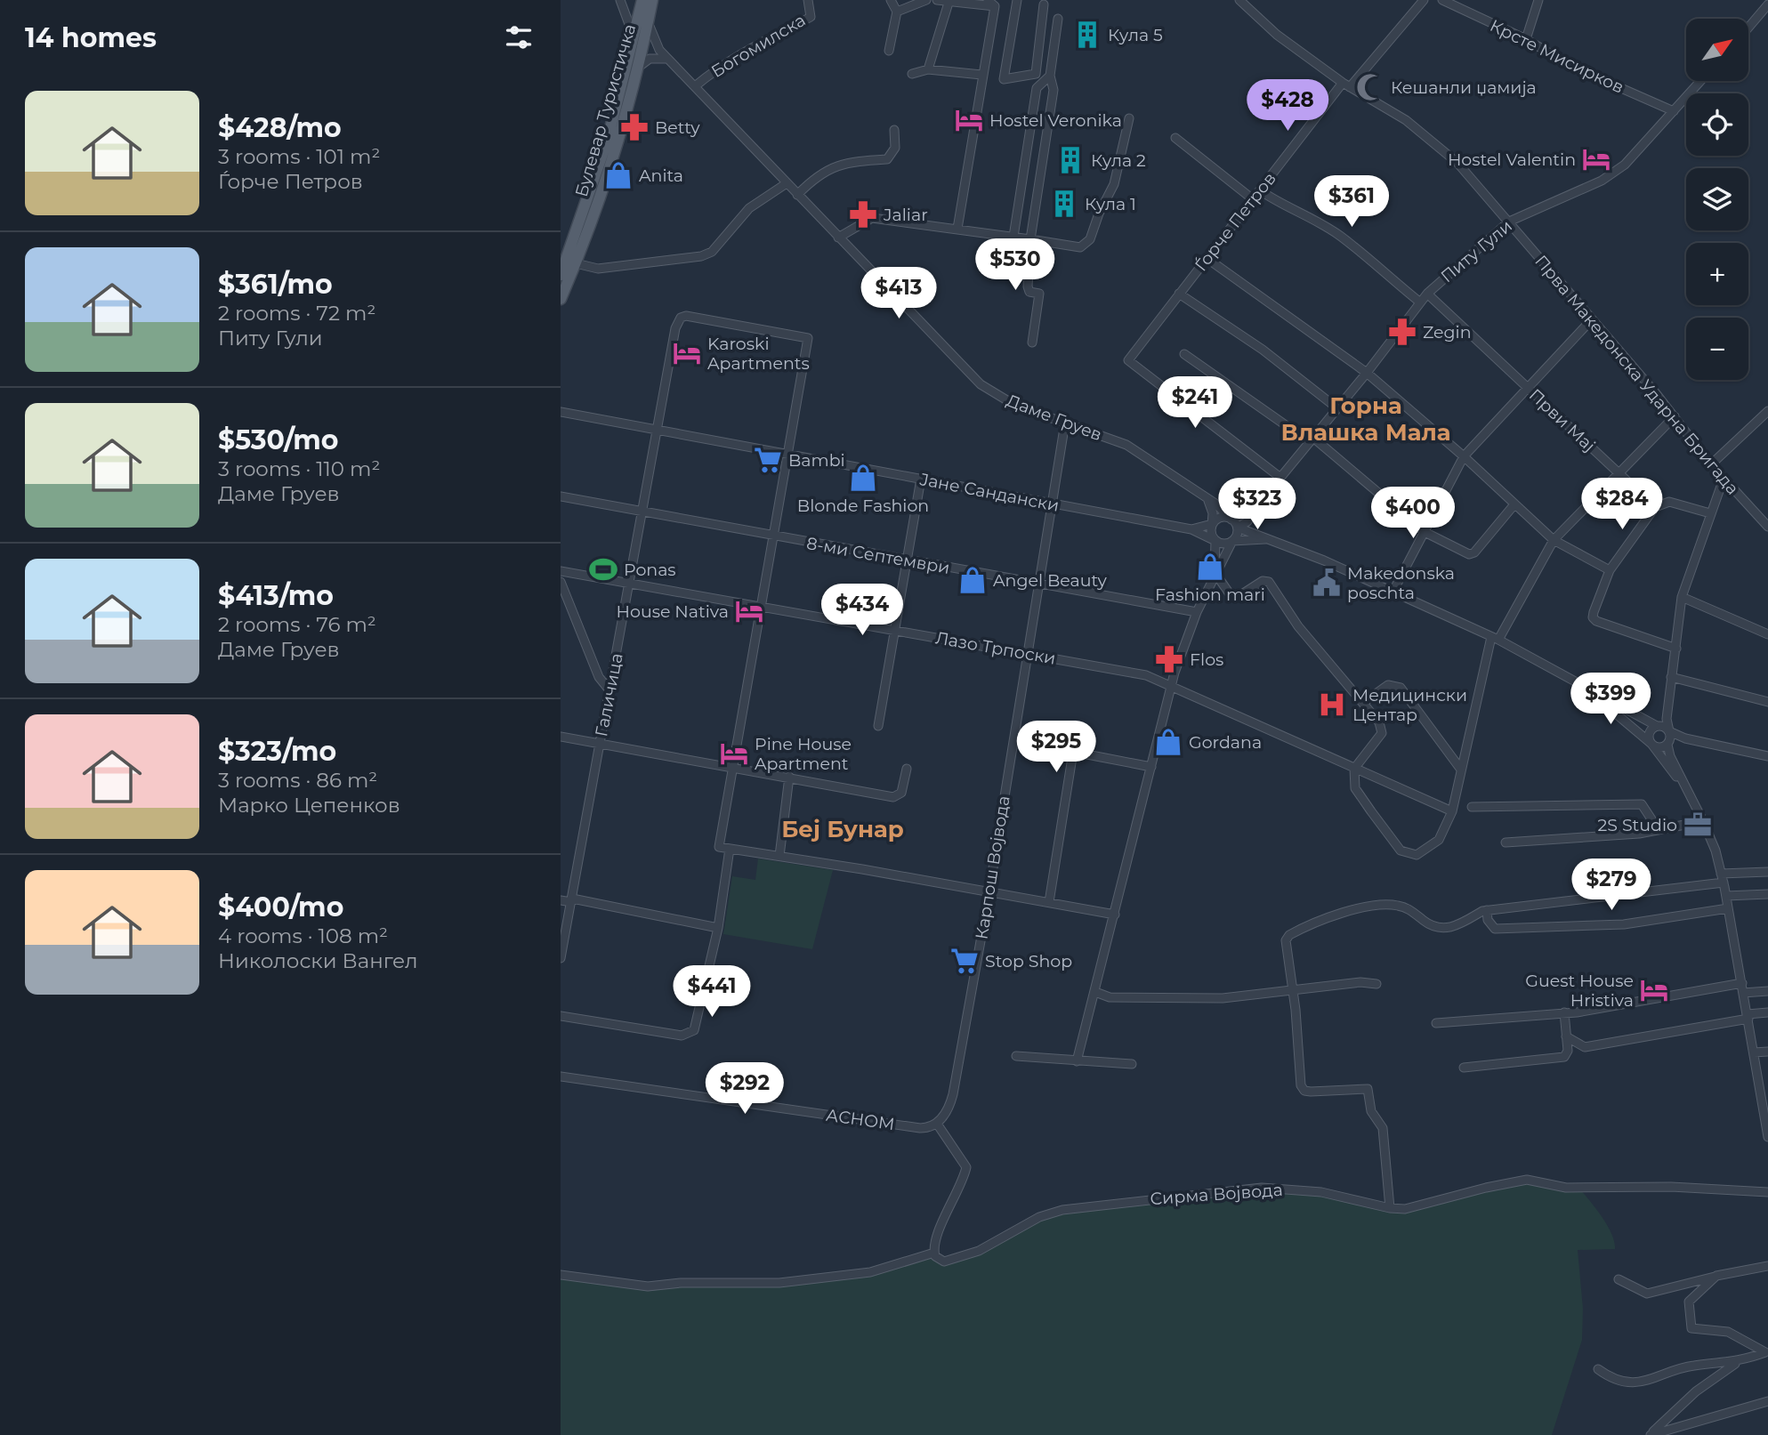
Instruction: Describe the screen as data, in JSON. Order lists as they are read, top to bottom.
{
  "streets": {
    "main road": ["Булевар Туристичка"],
    "street": [
      "Богомилска",
      "Крсте Мисирков",
      "Ѓорче Петров",
      "Питу Гули",
      "Прва Македонска Ударна Бригада",
      "Даме Груев",
      "Први Мај",
      "Јане Сандански",
      "8-ми Септември",
      "Лазо Трпоски",
      "Галичица",
      "Карпош Војвода",
      "АСНОМ",
      "Сирма Војвода"
    ]
  },
  "crossings": [
    ["Богомилска", "Даме Груев"],
    ["Крсте Мисирков", "Питу Гули"],
    ["Булевар Туристичка", "Даме Груев"],
    ["Ѓорче Петров", "Прва Македонска Ударна Бригада"],
    ["Питу Гули", "Прва Македонска Ударна Бригада"],
    ["Питу Гули", "Даме Груев"],
    ["Питу Гули", "Први Мај"],
    ["Питу Гули", "Јане Сандански"],
    ["Даме Груев", "Јане Сандански"],
    ["Даме Груев", "Карпош Војвода"],
    ["Јане Сандански", "Галичица"],
    ["Јане Сандански", "Карпош Војвода"],
    ["8-ми Септември", "Галичица"],
    ["8-ми Септември", "Карпош Војвода"],
    ["Лазо Трпоски", "Галичица"],
    ["Лазо Трпоски", "Карпош Војвода"],
    ["Карпош Војвода", "АСНОМ"]
  ],
  "districts": ["Горна Влашка Мала", "Беј Бунар"],
  "places": {
    "building": ["Кула 5", "Кула 2", "Кула 1"],
    "mosque": ["Кешанли џамија"],
    "hotel": [
      "Hostel Veronika",
      "Hostel Valentin",
      "Karoski Apartments",
      "House Nativa",
      "Pine House Apartment",
      "Guest House Hristiva"
    ],
    "pharmacy": [
      "Betty",
      "Jaliar",
      "Zegin",
      "Flos"
    ],
    "shop": [
      "Anita",
      "Blonde Fashion",
      "Fashion mari",
      "Angel Beauty",
      "Gordana"
    ],
    "supermarket": ["Bambi", "Stop Shop"],
    "sports": ["Ponas"],
    "public building": ["Makedonska poschta"],
    "hospital": ["Медицински Центар"],
    "office": ["2S Studio"]
  },
  "north": "top right",
  "page": {
    "heading": "14 homes",
    "map_buttons": ["+", "−"],
    "list": [
      {
        "name": "$428/mo",
        "note": "3 rooms · 101 m² · Ѓорче Петров"
      },
      {
        "name": "$361/mo",
        "note": "2 rooms · 72 m² · Питу Гули"
      },
      {
        "name": "$530/mo",
        "note": "3 rooms · 110 m² · Даме Груев"
      },
      {
        "name": "$413/mo",
        "note": "2 rooms · 76 m² · Даме Груев"
      },
      {
        "name": "$323/mo",
        "note": "3 rooms · 86 m² · Марко Цепенков"
      },
      {
        "name": "$400/mo",
        "note": "4 rooms · 108 m² · Николоски Вангел"
      }
    ],
    "price": [
      "$428",
      "$361",
      "$530",
      "$413",
      "$241",
      "$323",
      "$284",
      "$400",
      "$434",
      "$399",
      "$295",
      "$279",
      "$441",
      "$292"
    ]
  }
}
